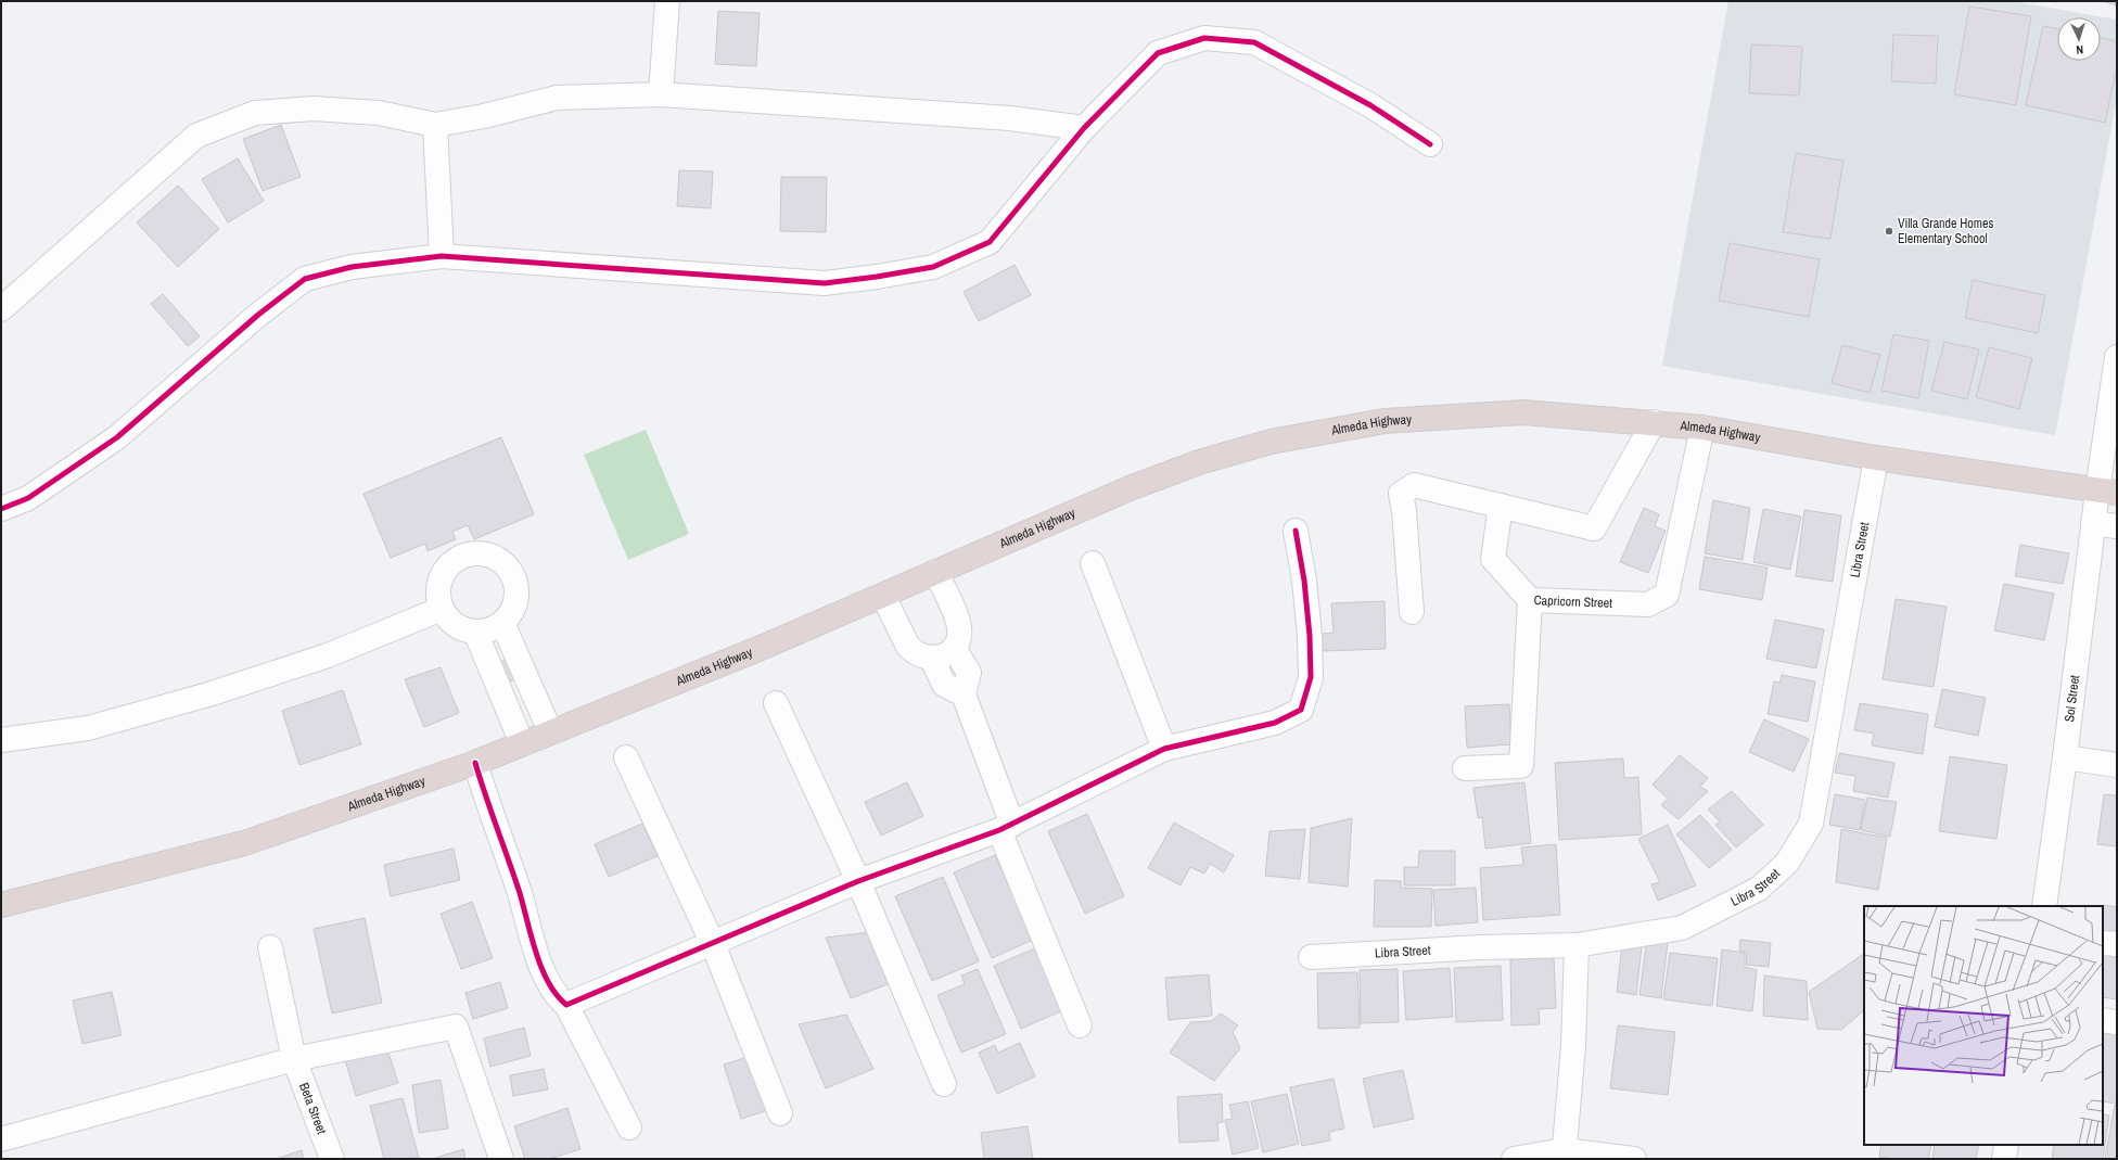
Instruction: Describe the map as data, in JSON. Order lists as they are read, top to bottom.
{
  "streets": {
    "highway": ["Almeda Highway"],
    "street": [
      "Libra Street",
      "Capricorn Street",
      "Sol Street",
      "Beta Street"
    ]
  },
  "crossings": [
    ["Almeda Highway", "Libra Street"],
    ["Almeda Highway", "Capricorn Street"],
    ["Almeda Highway", "Sol Street"]
  ],
  "places": ["Villa Grande Homes Elementary School"],
  "north": "bottom"
}
